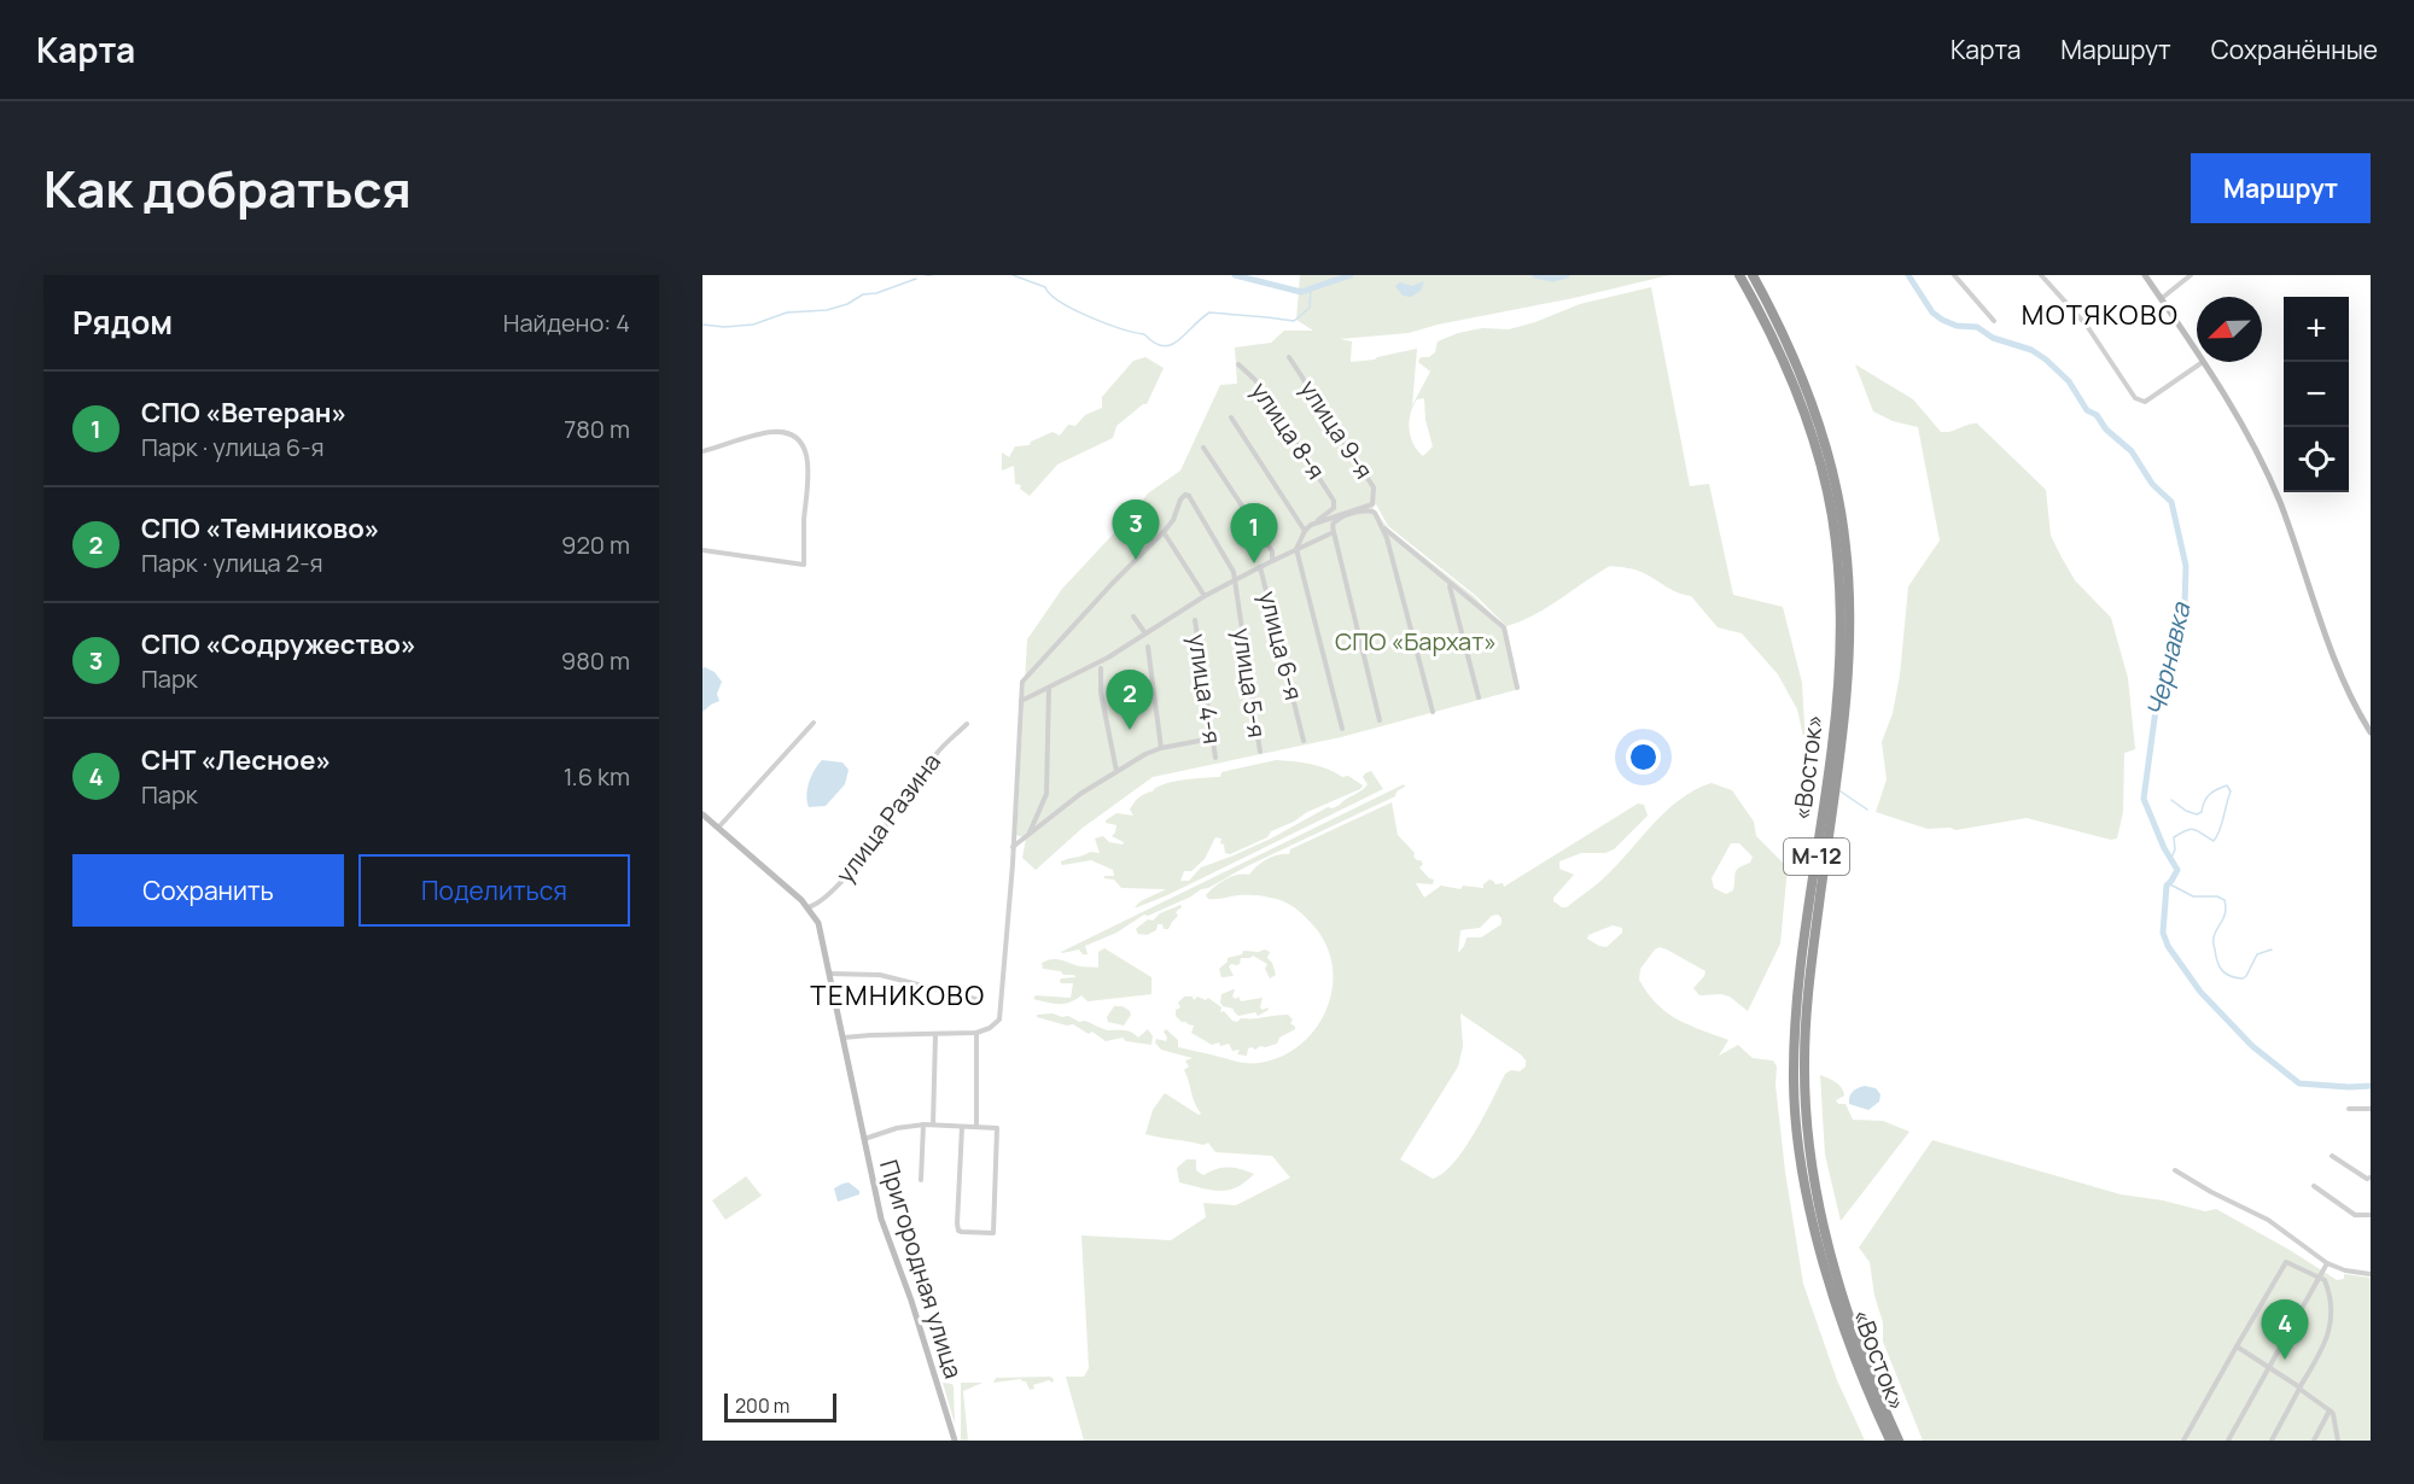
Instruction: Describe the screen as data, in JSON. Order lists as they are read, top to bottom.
{
  "streets": {
    "highway": ["«Восток»", "М-12"],
    "street": [
      "улица 9-я",
      "улица 8-я",
      "улица 6-я",
      "улица 5-я",
      "улица 4-я",
      "улица Разина",
      "Пригородная улица"
    ]
  },
  "crossings": [
    ["улица Разина", "Пригородная улица"]
  ],
  "districts": ["МОТЯКОВО", "ТЕМНИКОВО"],
  "water": ["Чернавка"],
  "parks": ["СПО «Бархат»"],
  "scale_bar": "200 m",
  "north": "bottom left",
  "page": {
    "header": "Карта",
    "nav": ["Карта", "Маршрут", "Сохранённые"],
    "title": "Как добраться",
    "buttons": [
      "Маршрут",
      ["Сохранить", "Поделиться"]
    ],
    "heading": ["Рядом", "Найдено: 4"],
    "map_buttons": ["+", "−"],
    "list": [
      {
        "mark": "1",
        "name": "СПО «Ветеран»",
        "note": "Парк · улица 6-я",
        "value": "780 m"
      },
      {
        "mark": "2",
        "name": "СПО «Темниково»",
        "note": "Парк · улица 2-я",
        "value": "920 m"
      },
      {
        "mark": "3",
        "name": "СПО «Содружество»",
        "note": "Парк",
        "value": "980 m"
      },
      {
        "mark": "4",
        "name": "СНТ «Лесное»",
        "note": "Парк",
        "value": "1.6 km"
      }
    ],
    "pins": [
      "3",
      "1",
      "2",
      "4"
    ],
    "scale": "200 m"
  }
}
